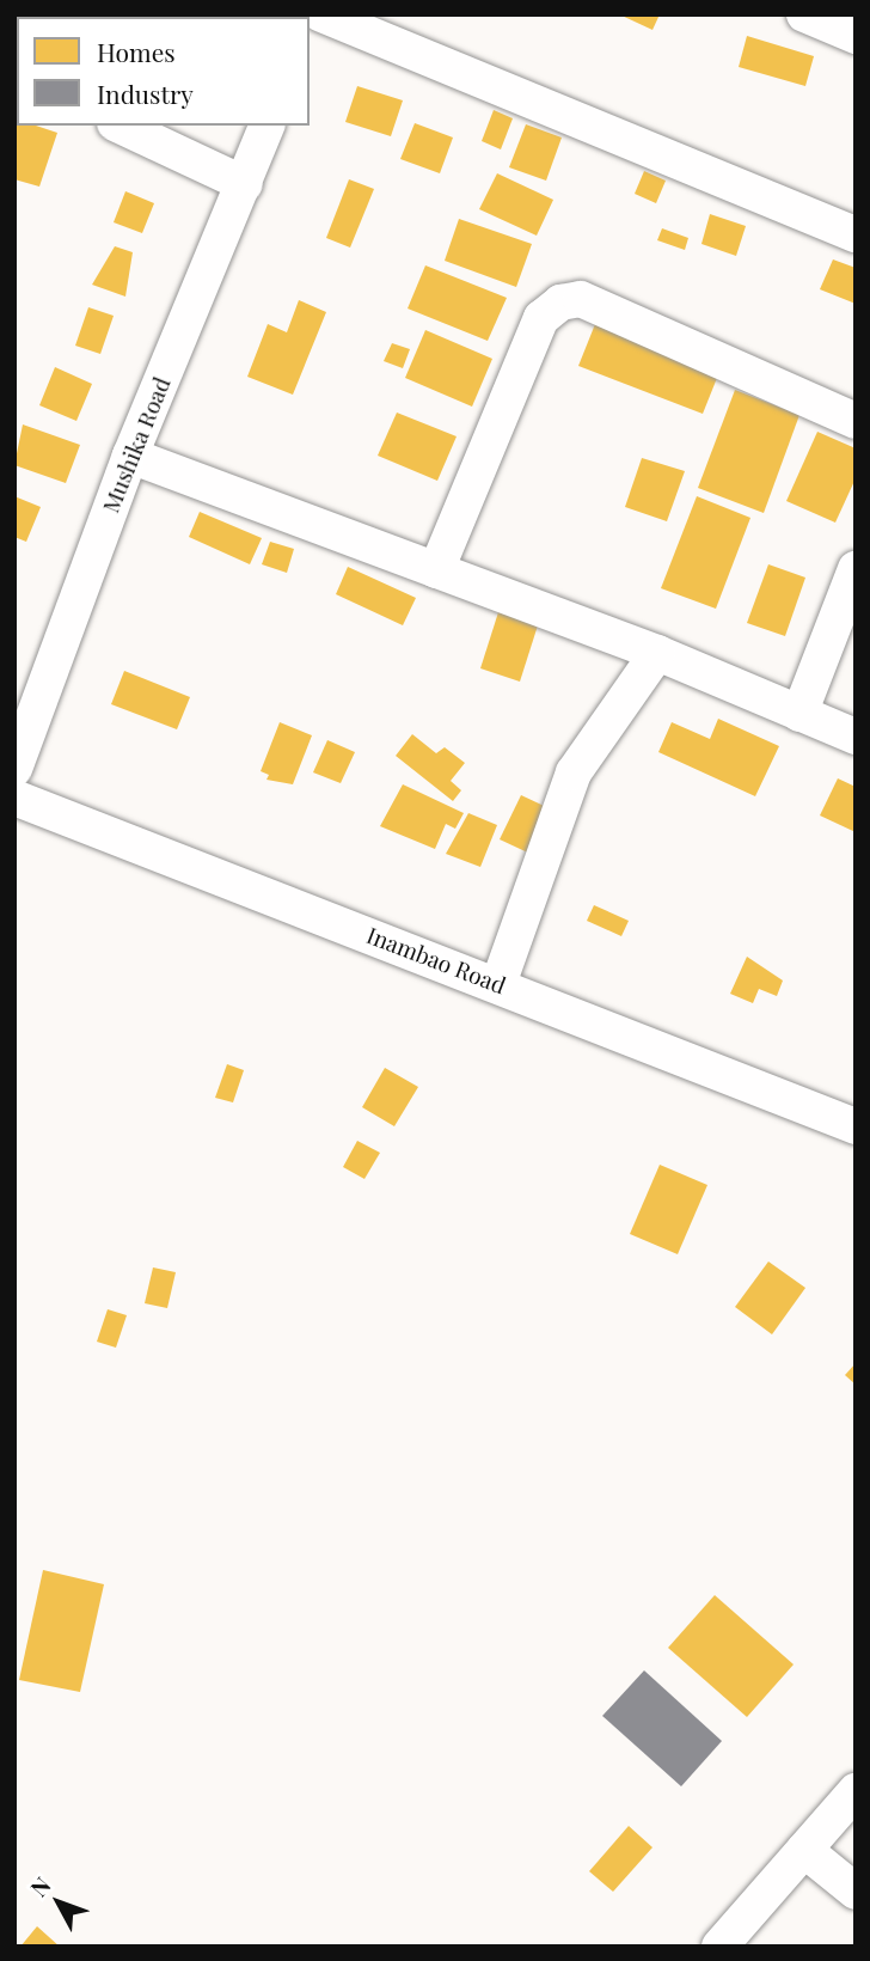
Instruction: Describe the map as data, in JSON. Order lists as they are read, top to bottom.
{
  "streets": {
    "street": ["Mushika Road", "Inambao Road"]
  },
  "legend": ["Homes", "Industry"],
  "north": "top left"
}
